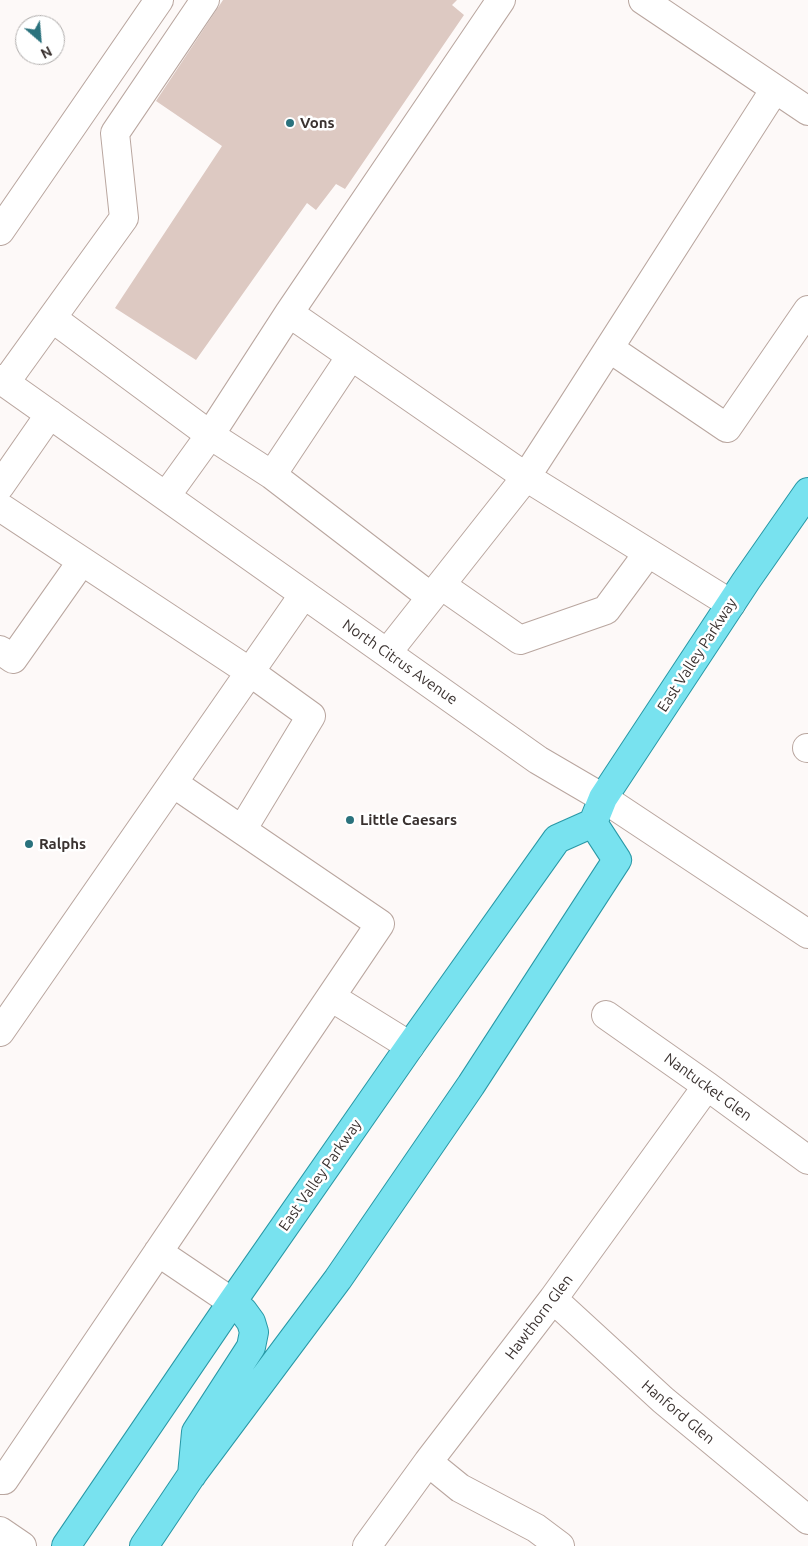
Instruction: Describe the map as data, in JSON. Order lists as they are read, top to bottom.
{
  "streets": {
    "main road": ["East Valley Parkway"],
    "street": [
      "North Citrus Avenue",
      "Nantucket Glen",
      "Hawthorn Glen",
      "Hanford Glen"
    ]
  },
  "crossings": [
    ["East Valley Parkway", "North Citrus Avenue"],
    ["Nantucket Glen", "Hawthorn Glen"],
    ["Hawthorn Glen", "Hanford Glen"]
  ],
  "places": ["Vons", "Little Caesars", "Ralphs"],
  "north": "bottom right"
}
